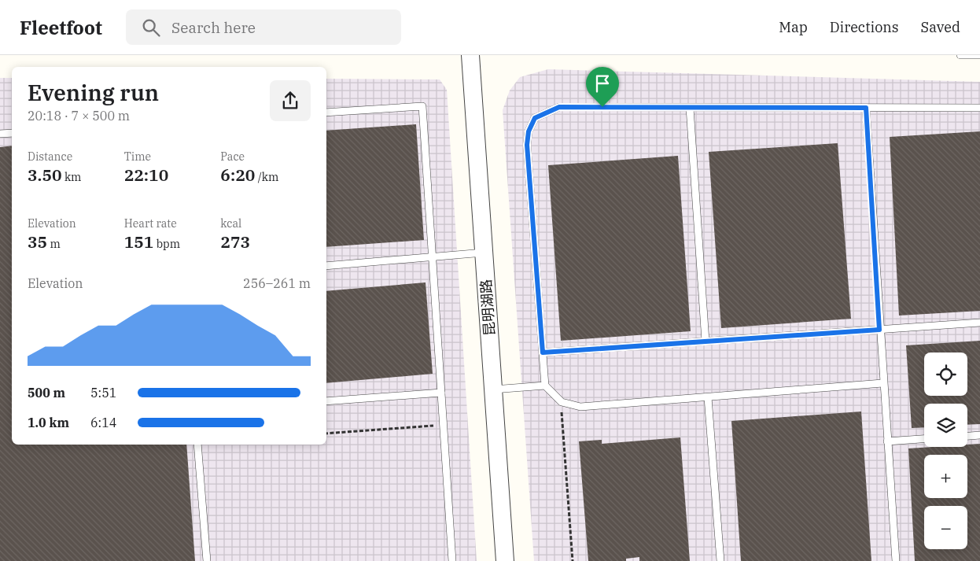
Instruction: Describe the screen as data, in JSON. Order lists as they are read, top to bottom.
{
  "streets": {
    "street": ["昆明湖路"]
  },
  "page": {
    "header": "Fleetfoot",
    "search": "Search here",
    "nav": ["Map", "Directions", "Saved"],
    "heading": ["Evening run", "20:18 · 7 × 500 m"],
    "stats": [
      ["Distance", "3.50 km"],
      ["Time", "22:10"],
      ["Pace", "6:20 /km"],
      ["Elevation", "35 m"],
      ["Heart rate", "151 bpm"],
      ["kcal", "273"]
    ],
    "chart": ["Elevation", "256–261 m"],
    "map_buttons": ["+", "−"],
    "list": [
      {
        "name": "500 m",
        "note": "5:51"
      },
      {
        "name": "1.0 km",
        "note": "6:14"
      }
    ]
  }
}
